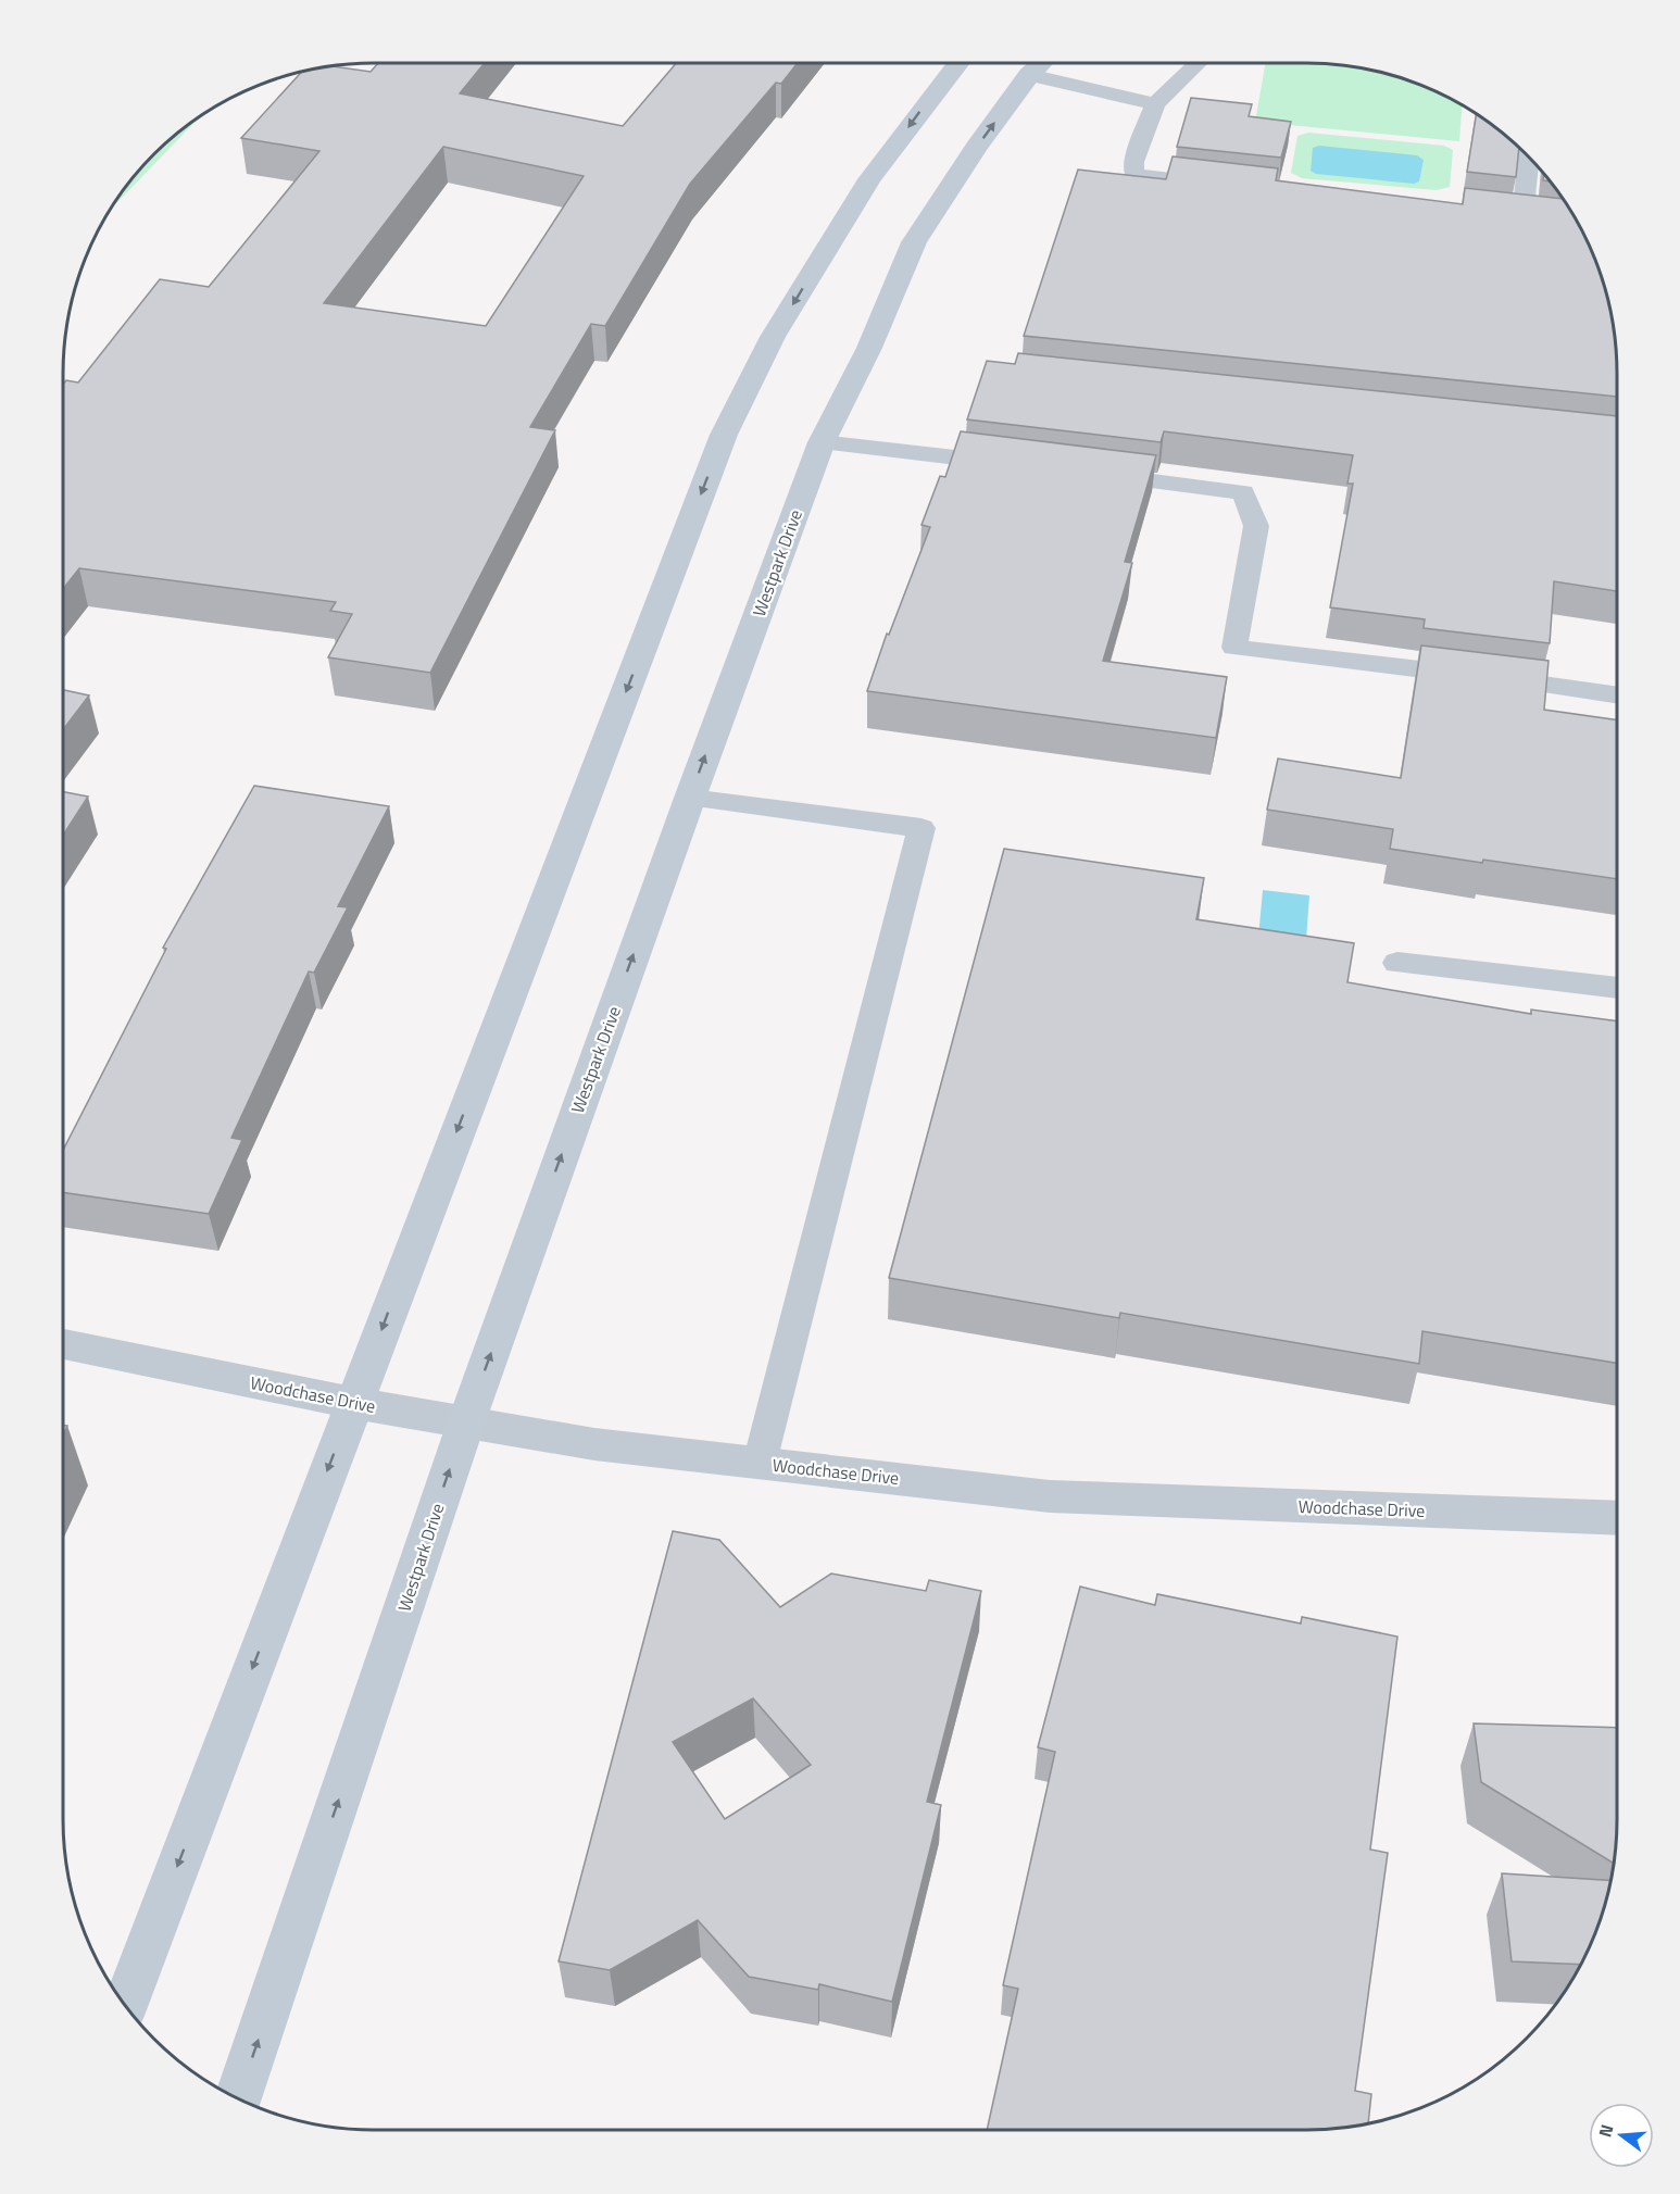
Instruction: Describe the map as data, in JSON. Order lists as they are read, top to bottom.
{
  "streets": {
    "main road": ["Westpark Drive"],
    "street": ["Woodchase Drive"]
  },
  "crossings": [
    ["Westpark Drive", "Woodchase Drive"]
  ],
  "north": "left"
}
